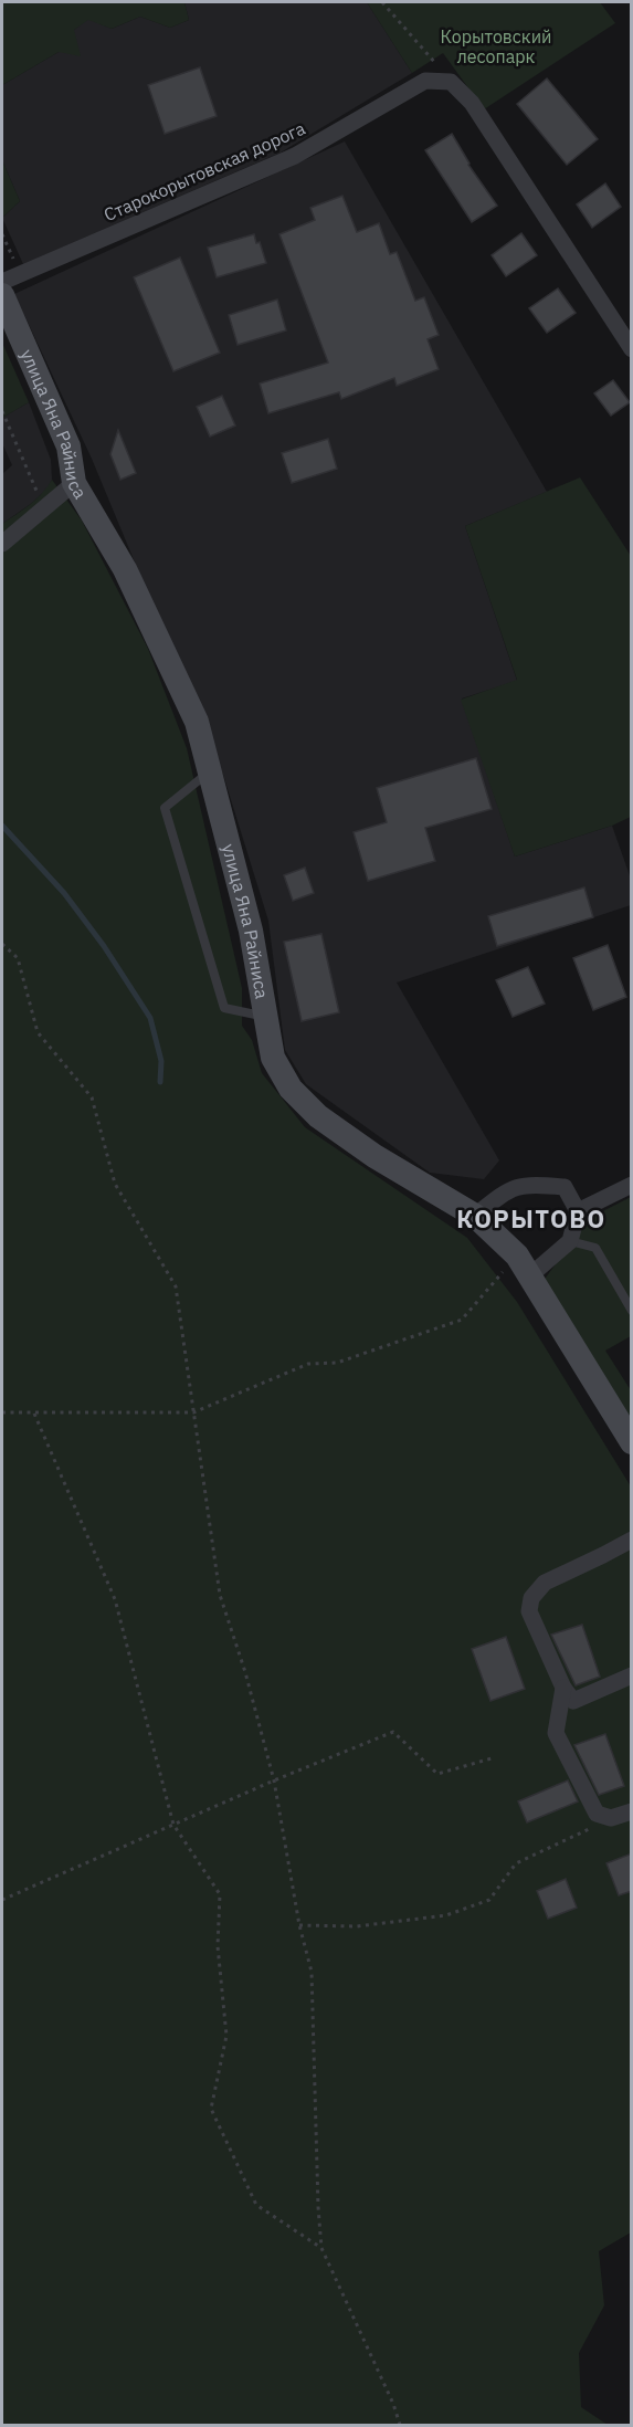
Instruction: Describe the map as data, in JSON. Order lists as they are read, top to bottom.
{
  "streets": {
    "street": ["Старокорытовская дорога", "улица Яна Райниса"]
  },
  "crossings": [
    ["Старокорытовская дорога", "улица Яна Райниса"]
  ],
  "districts": ["КОРЫТОВО"],
  "parks": ["Корытовский лесопарк"]
}
